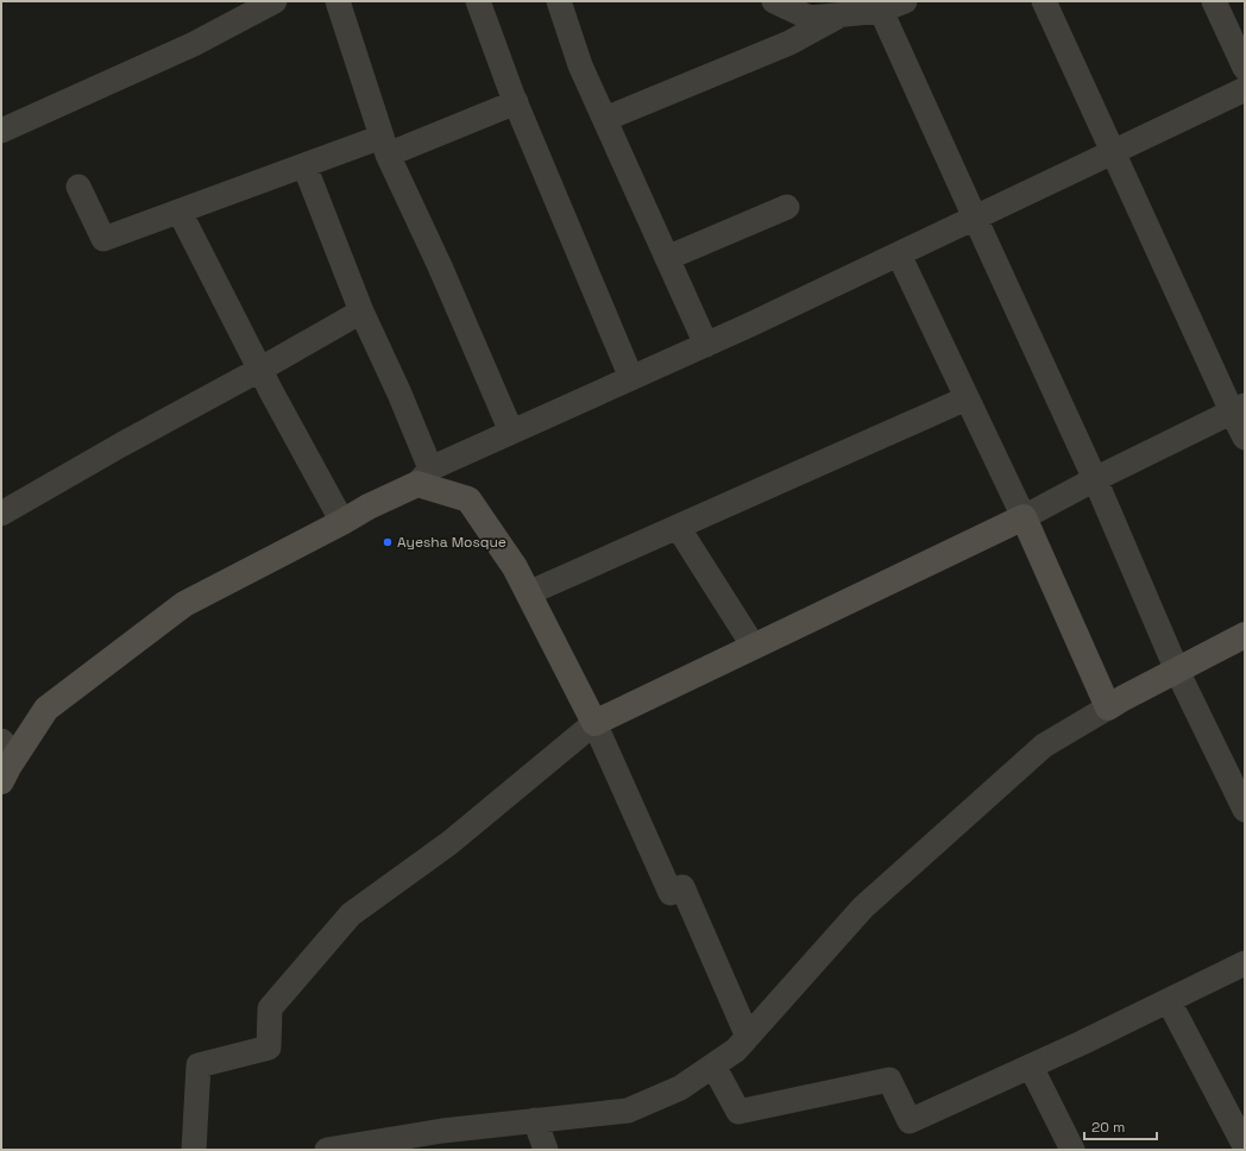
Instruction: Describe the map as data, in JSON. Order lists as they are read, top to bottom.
{
  "places": ["Ayesha Mosque"],
  "scale_bar": "20 m"
}
